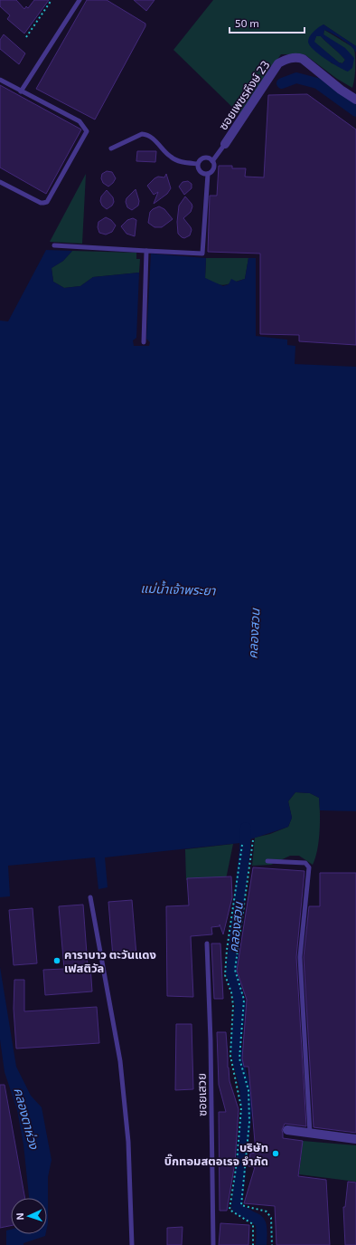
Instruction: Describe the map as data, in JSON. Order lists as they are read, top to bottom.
{
  "streets": {
    "street": ["ซอยเพชรหึงษ์ 23"],
    "lane": ["ซอยเสวย"]
  },
  "water": ["แม่น้ำเจ้าพระยา", "คลองสวน", "คลองตาห่วง"],
  "places": ["คาราบาว ตะวันแดง เฟสติวัล", "บริษัท บิ๊กทอมสตอเรจ จำกัด"],
  "scale_bar": "50 m",
  "north": "left"
}
